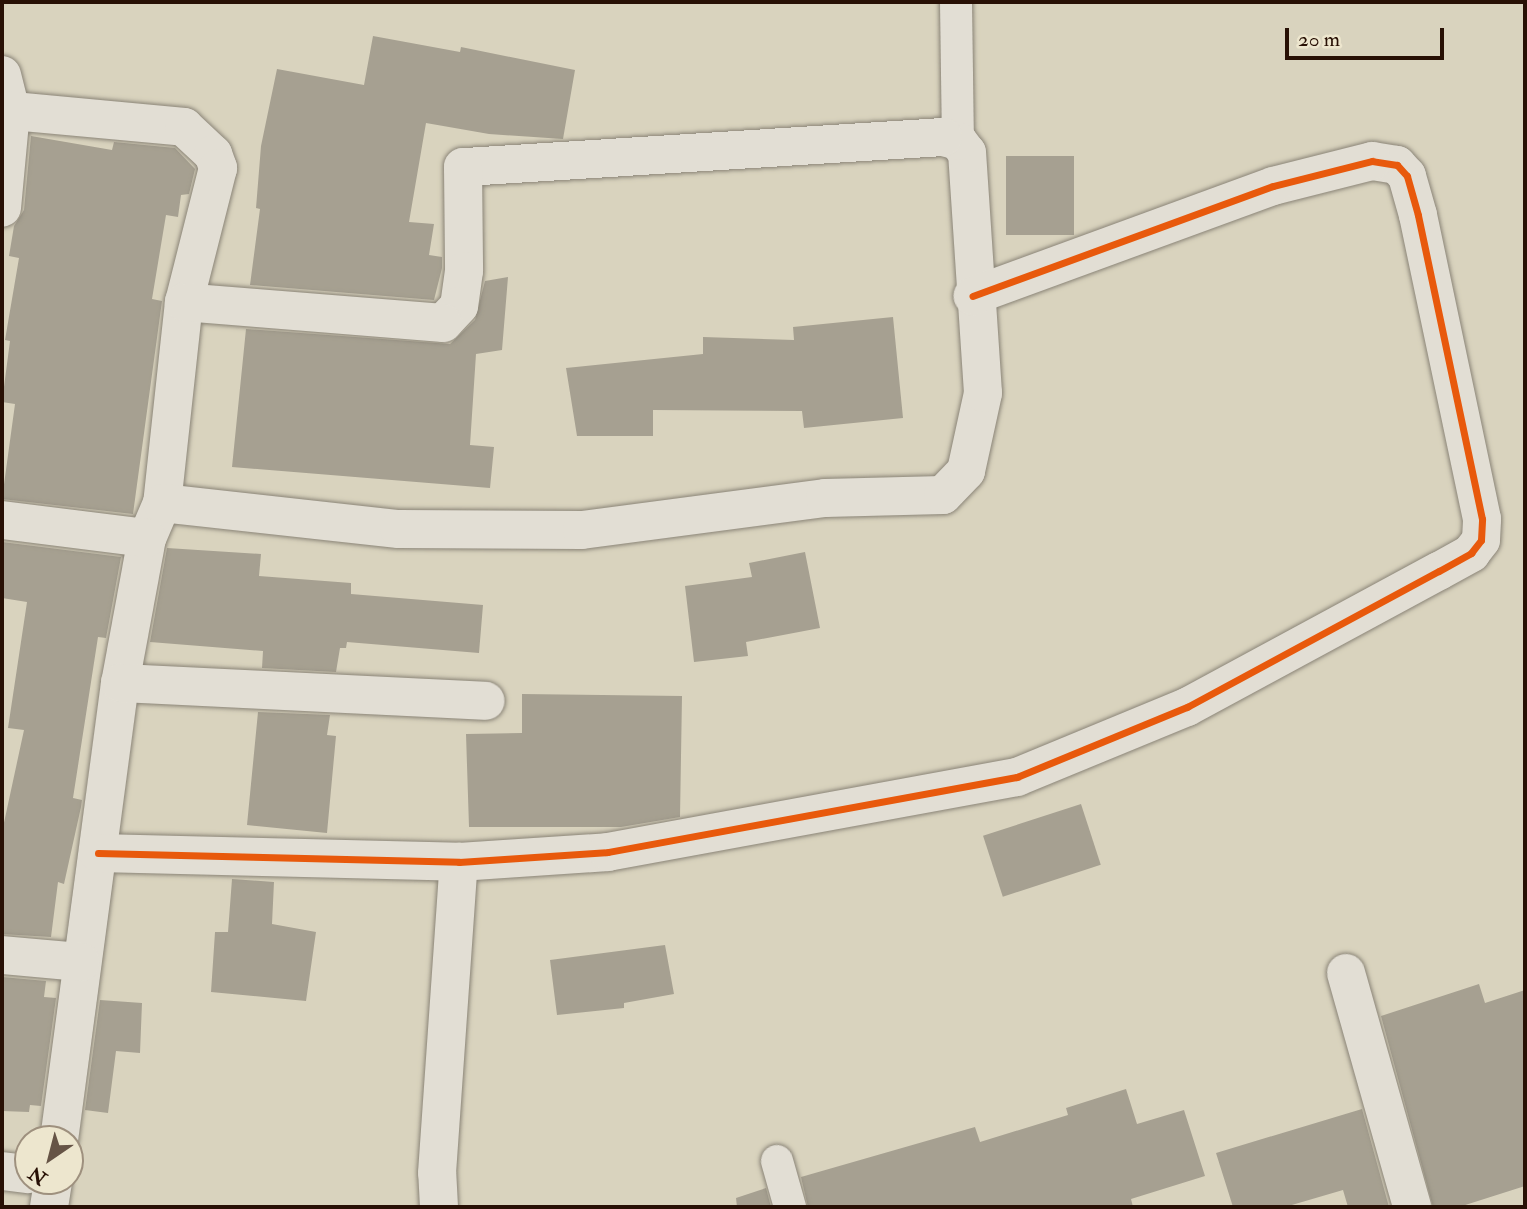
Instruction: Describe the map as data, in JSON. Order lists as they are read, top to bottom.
{
  "scale_bar": "20 m",
  "north": "bottom left"
}
